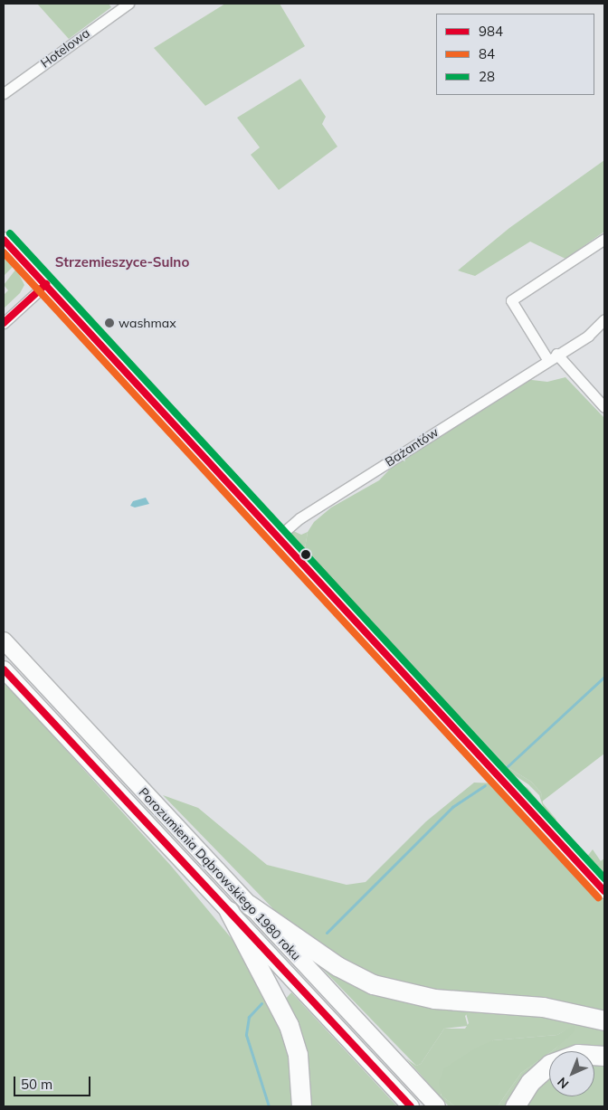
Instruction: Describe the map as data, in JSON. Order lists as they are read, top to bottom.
{
  "streets": {
    "main road": ["Porozumienia Dąbrowskiego 1980 roku"],
    "street": ["Hotelowa", "Bażantów"]
  },
  "districts": ["Strzemieszyce-Sulno"],
  "places": ["washmax"],
  "lines": ["transit line 28", "transit line 984", "transit line 84"],
  "legend": ["984", "84", "28"],
  "scale_bar": "50 m",
  "north": "bottom left"
}
